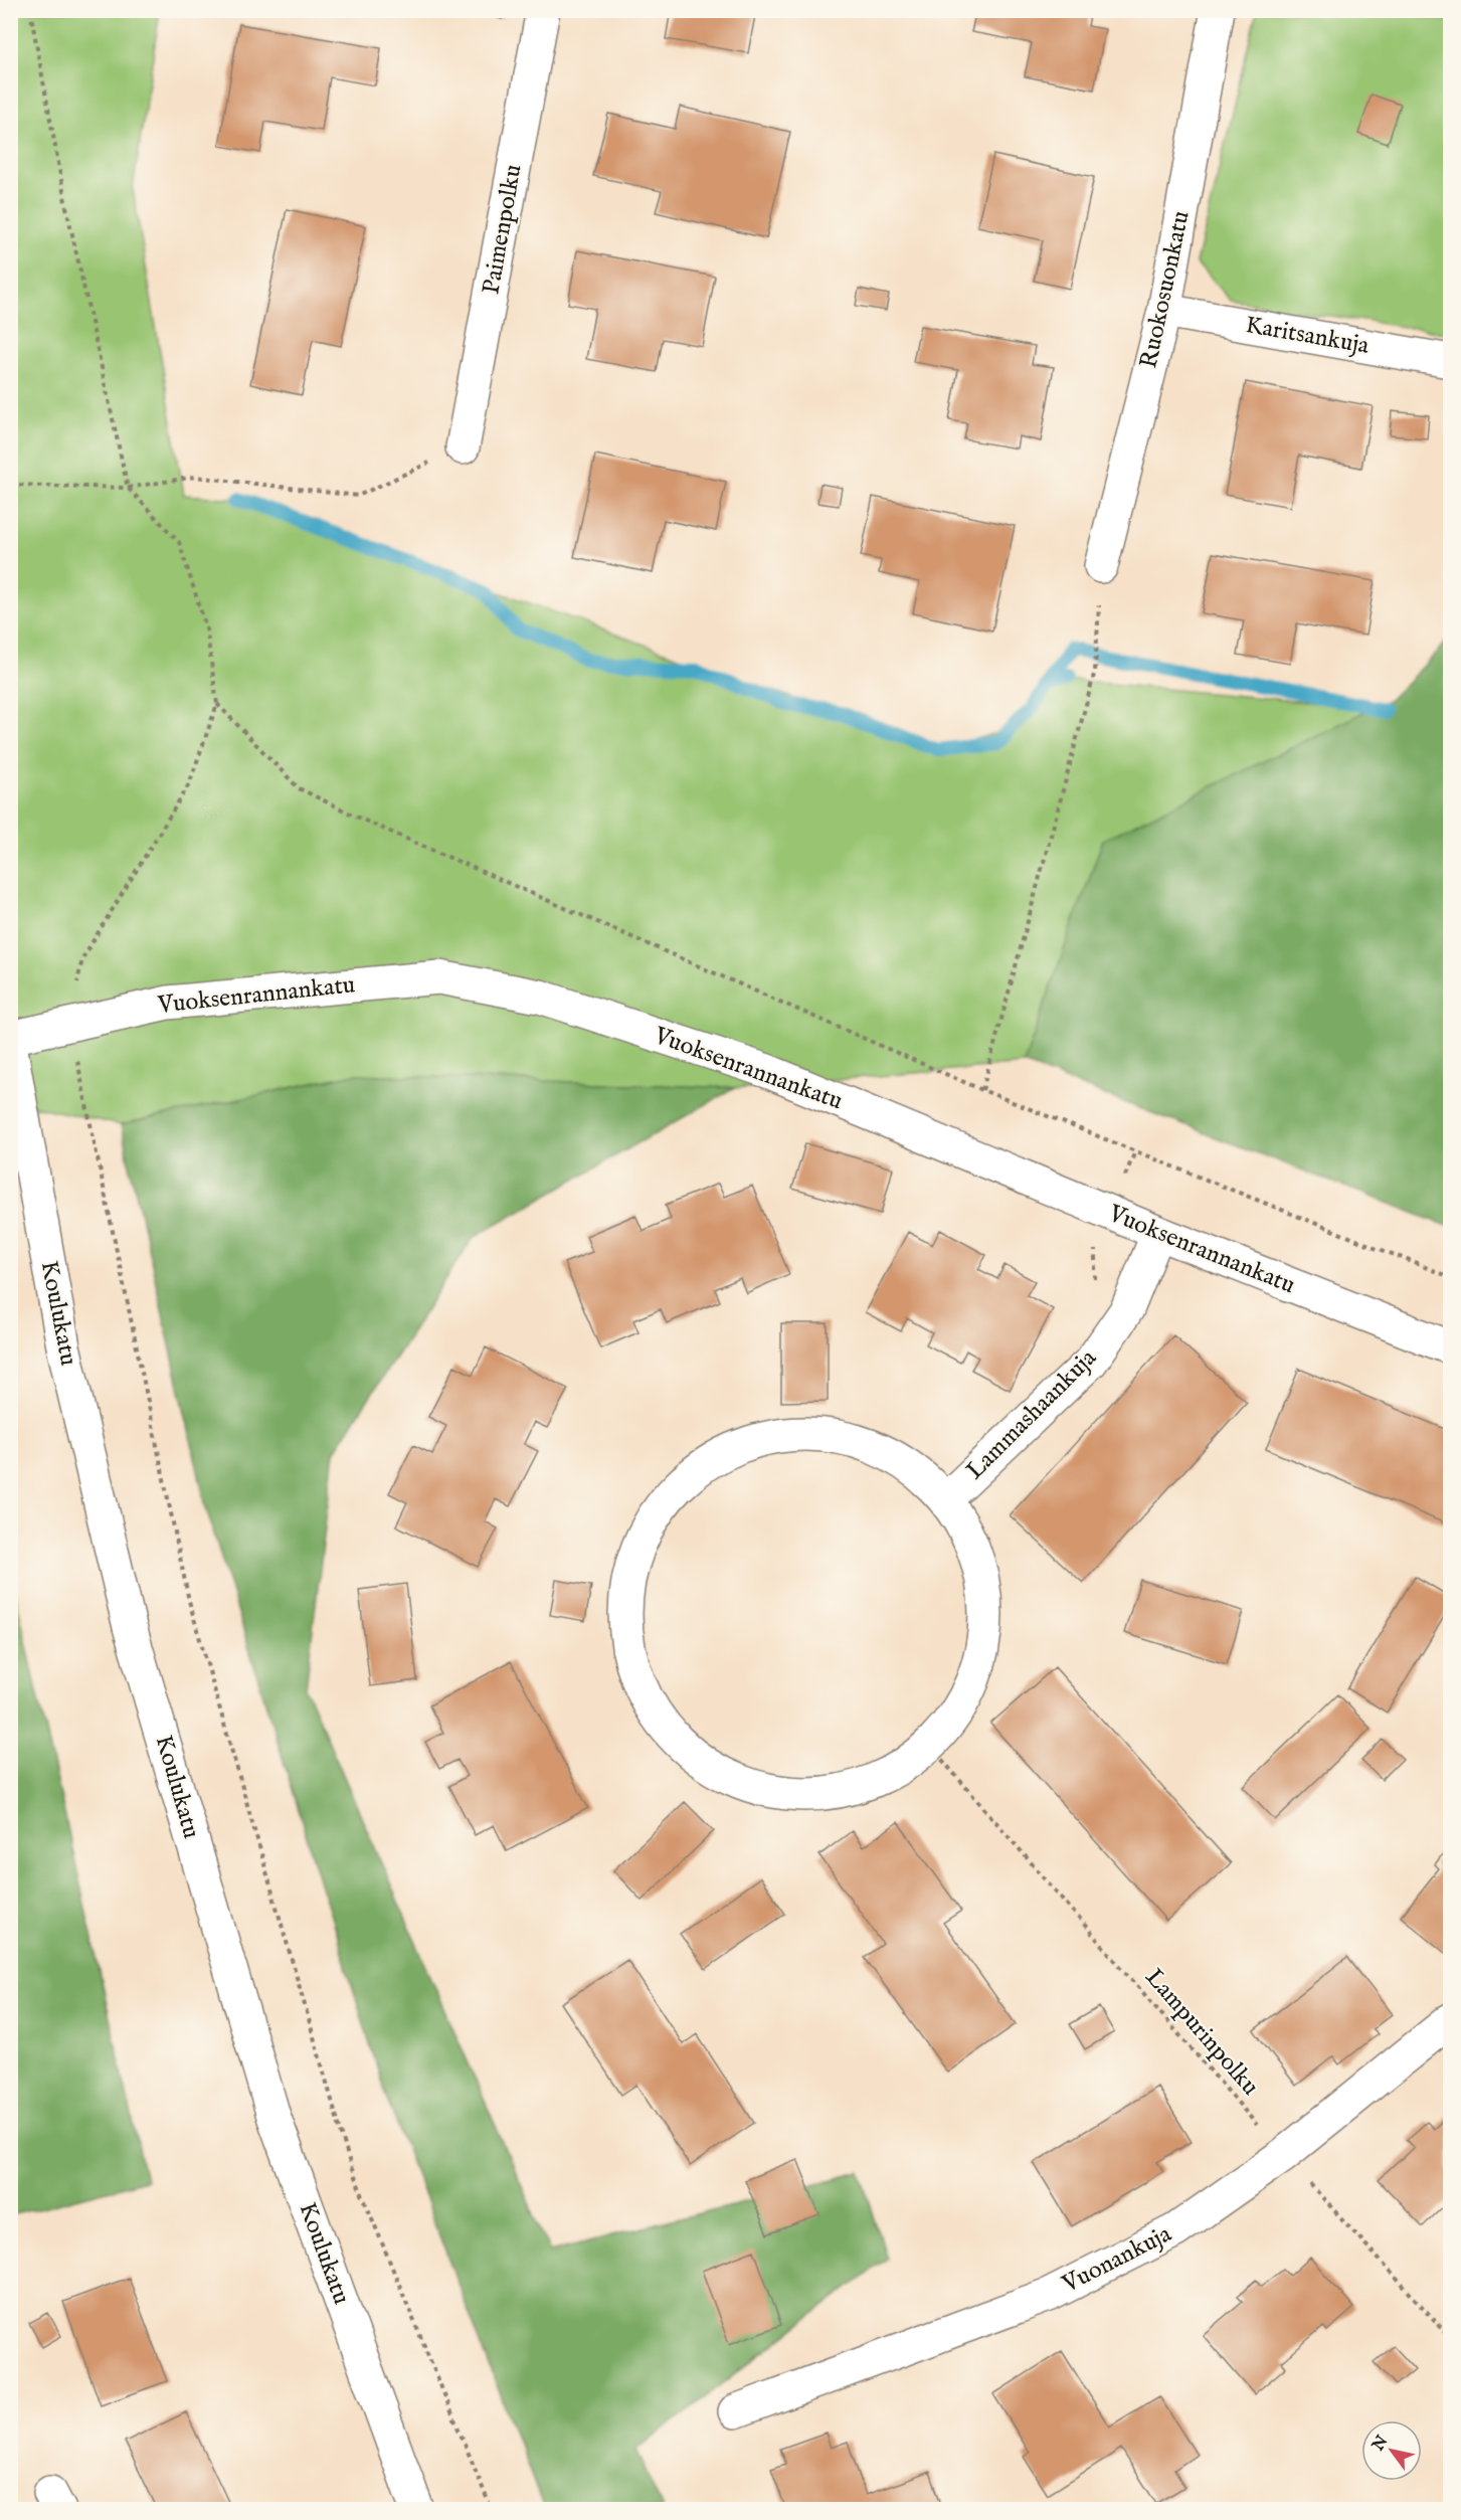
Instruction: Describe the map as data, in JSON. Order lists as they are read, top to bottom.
{
  "streets": {
    "street": [
      "Paimenpolku",
      "Ruokosuonkatu",
      "Karitsankuja",
      "Vuoksenrannankatu",
      "Koulukatu",
      "Lammashaankuja",
      "Vuonankuja"
    ],
    "path": ["Lampurinpolku"]
  },
  "crossings": [
    ["Ruokosuonkatu", "Karitsankuja"],
    ["Vuoksenrannankatu", "Lammashaankuja"],
    ["Lammashaankuja", "Lampurinpolku"],
    ["Lampurinpolku", "Vuonankuja"]
  ],
  "north": "top left"
}
